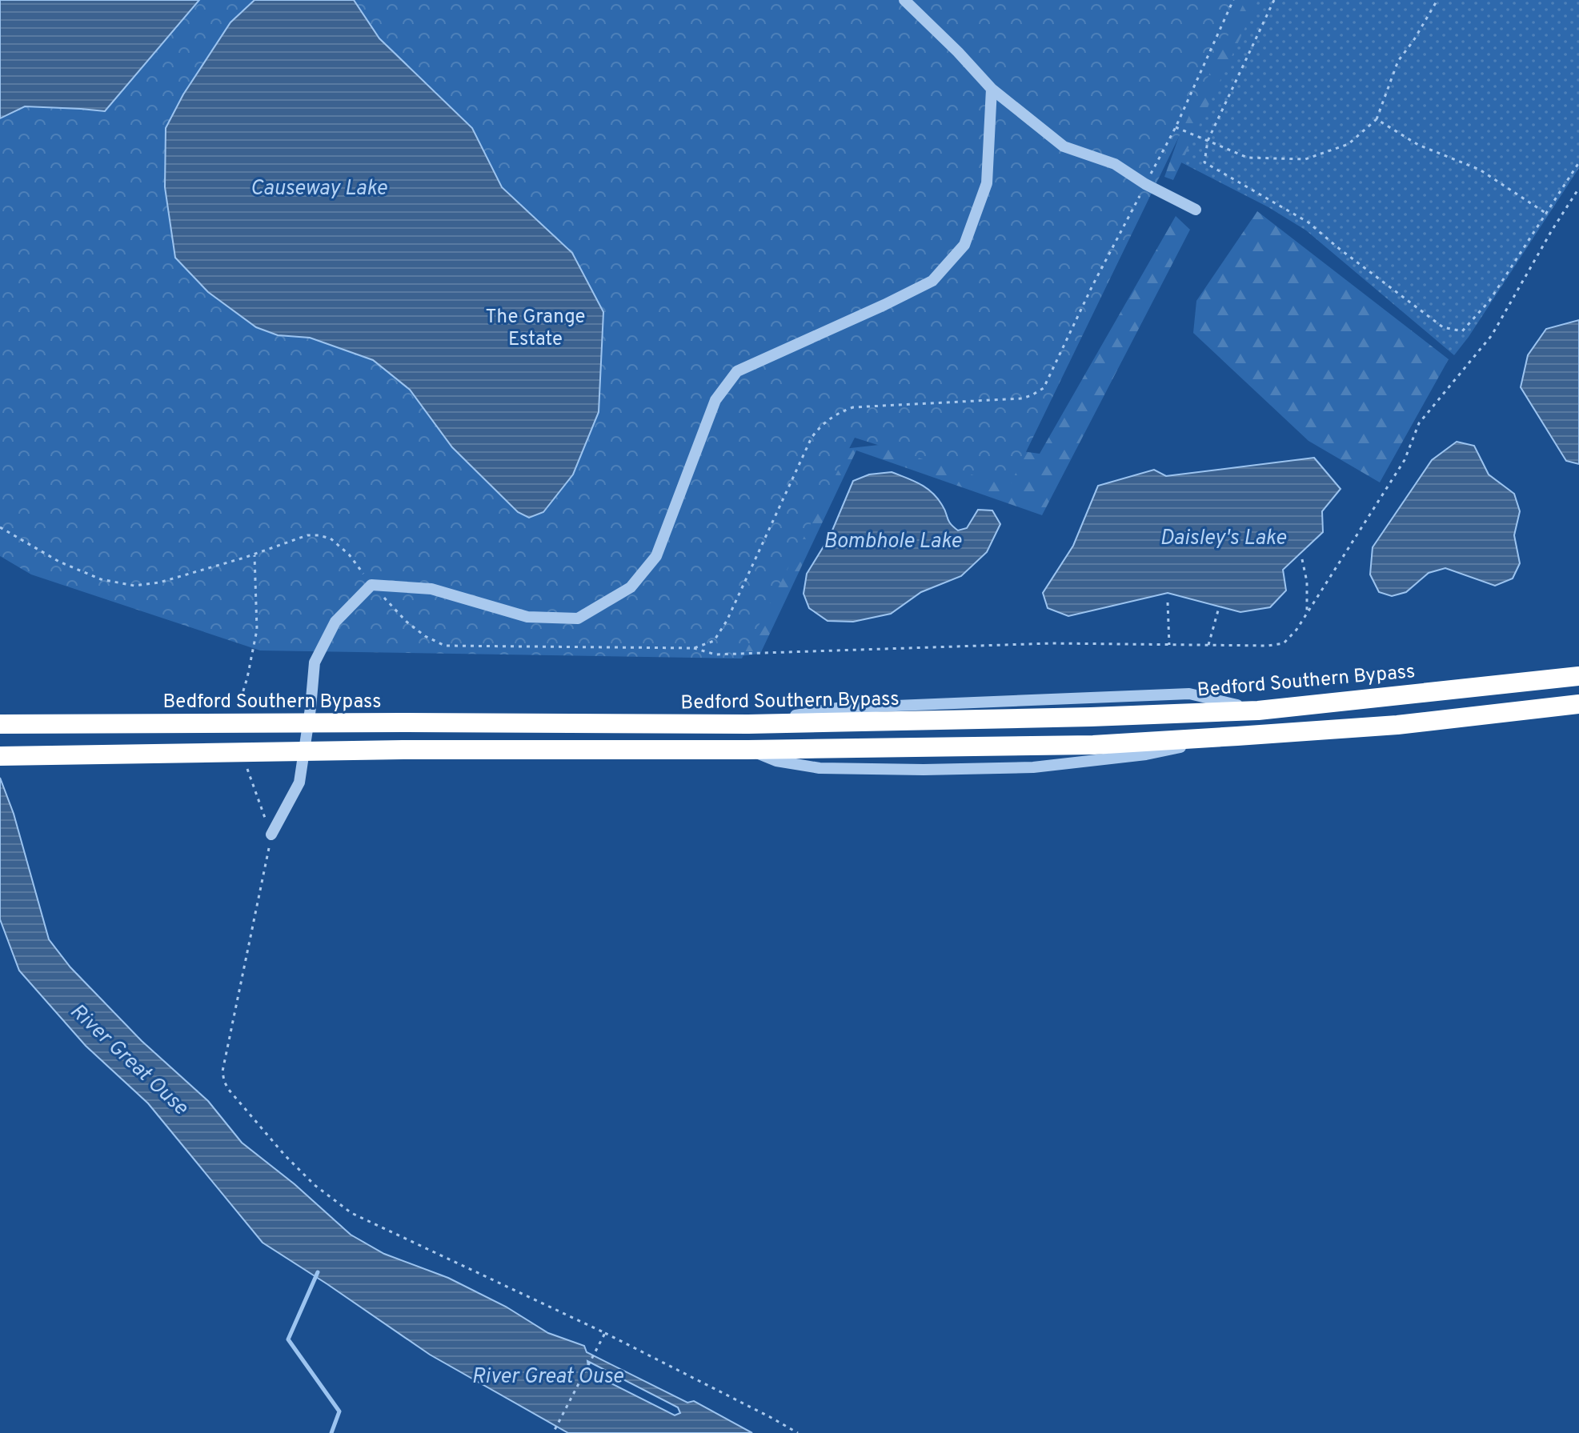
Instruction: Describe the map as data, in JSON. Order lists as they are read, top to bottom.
{
  "streets": {
    "highway": ["Bedford Southern Bypass"]
  },
  "water": [
    "Causeway Lake",
    "Daisley's Lake",
    "Bombhole Lake",
    "River Great Ouse"
  ],
  "parks": ["The Grange Estate"]
}
